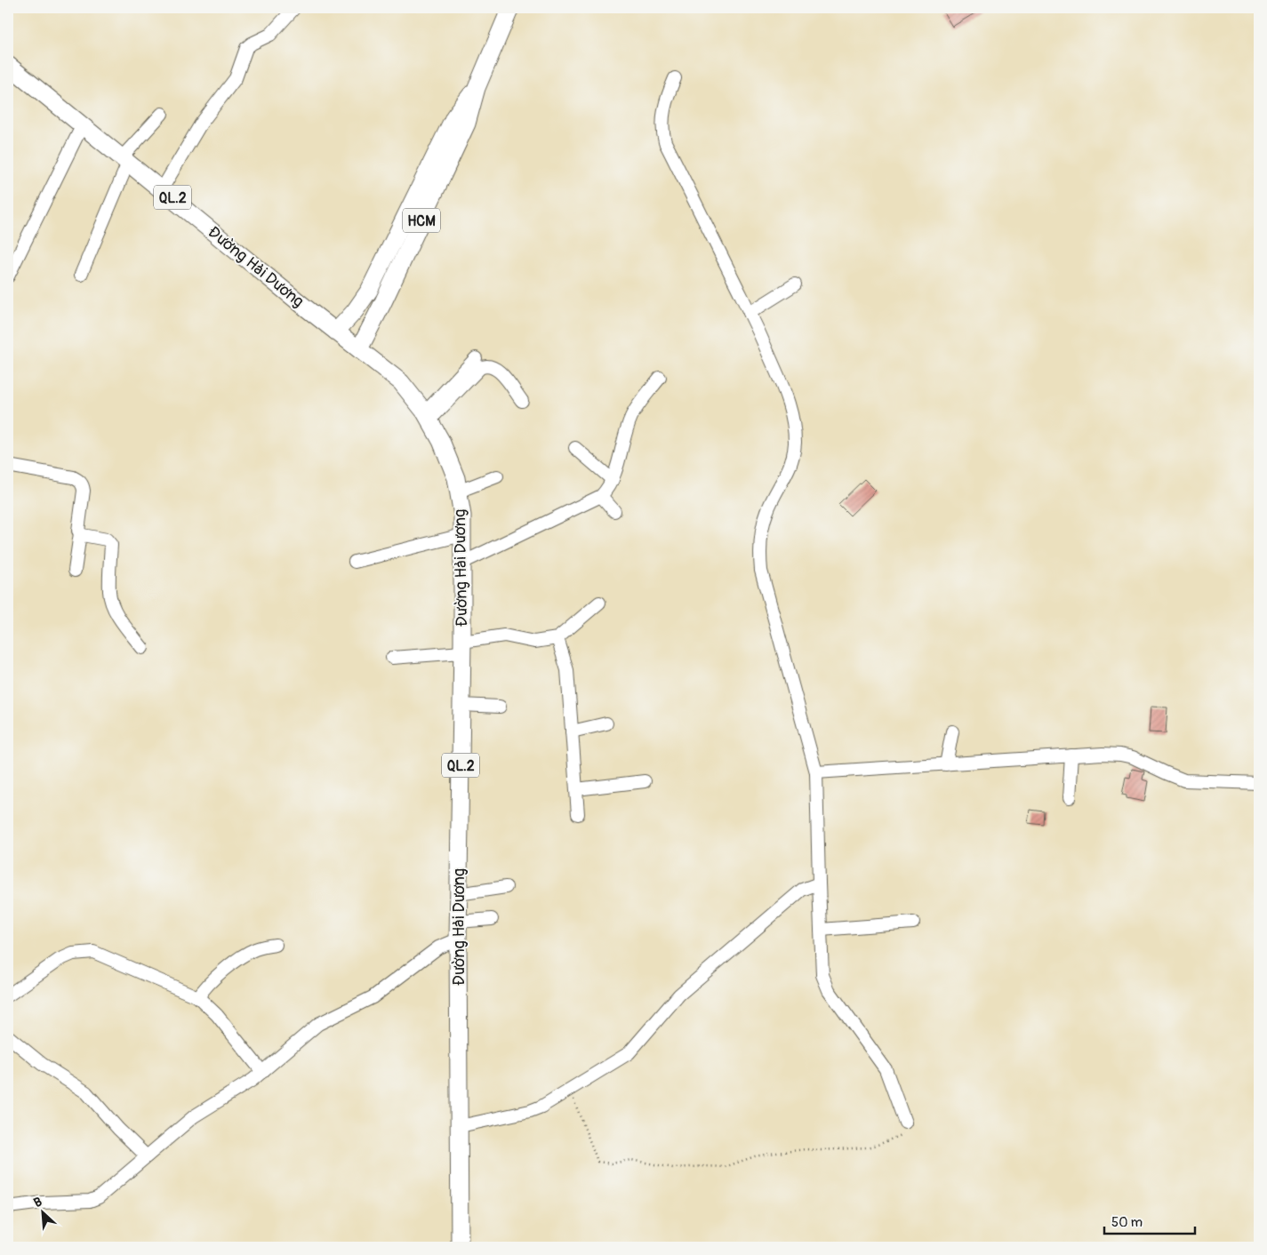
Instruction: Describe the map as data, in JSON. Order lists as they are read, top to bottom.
{
  "streets": {
    "highway": ["QL.2", "HCM", "Đường Hải Dương"]
  },
  "crossings": [
    ["HCM", "Đường Hải Dương"]
  ],
  "scale_bar": "50 m",
  "north": "top left"
}
